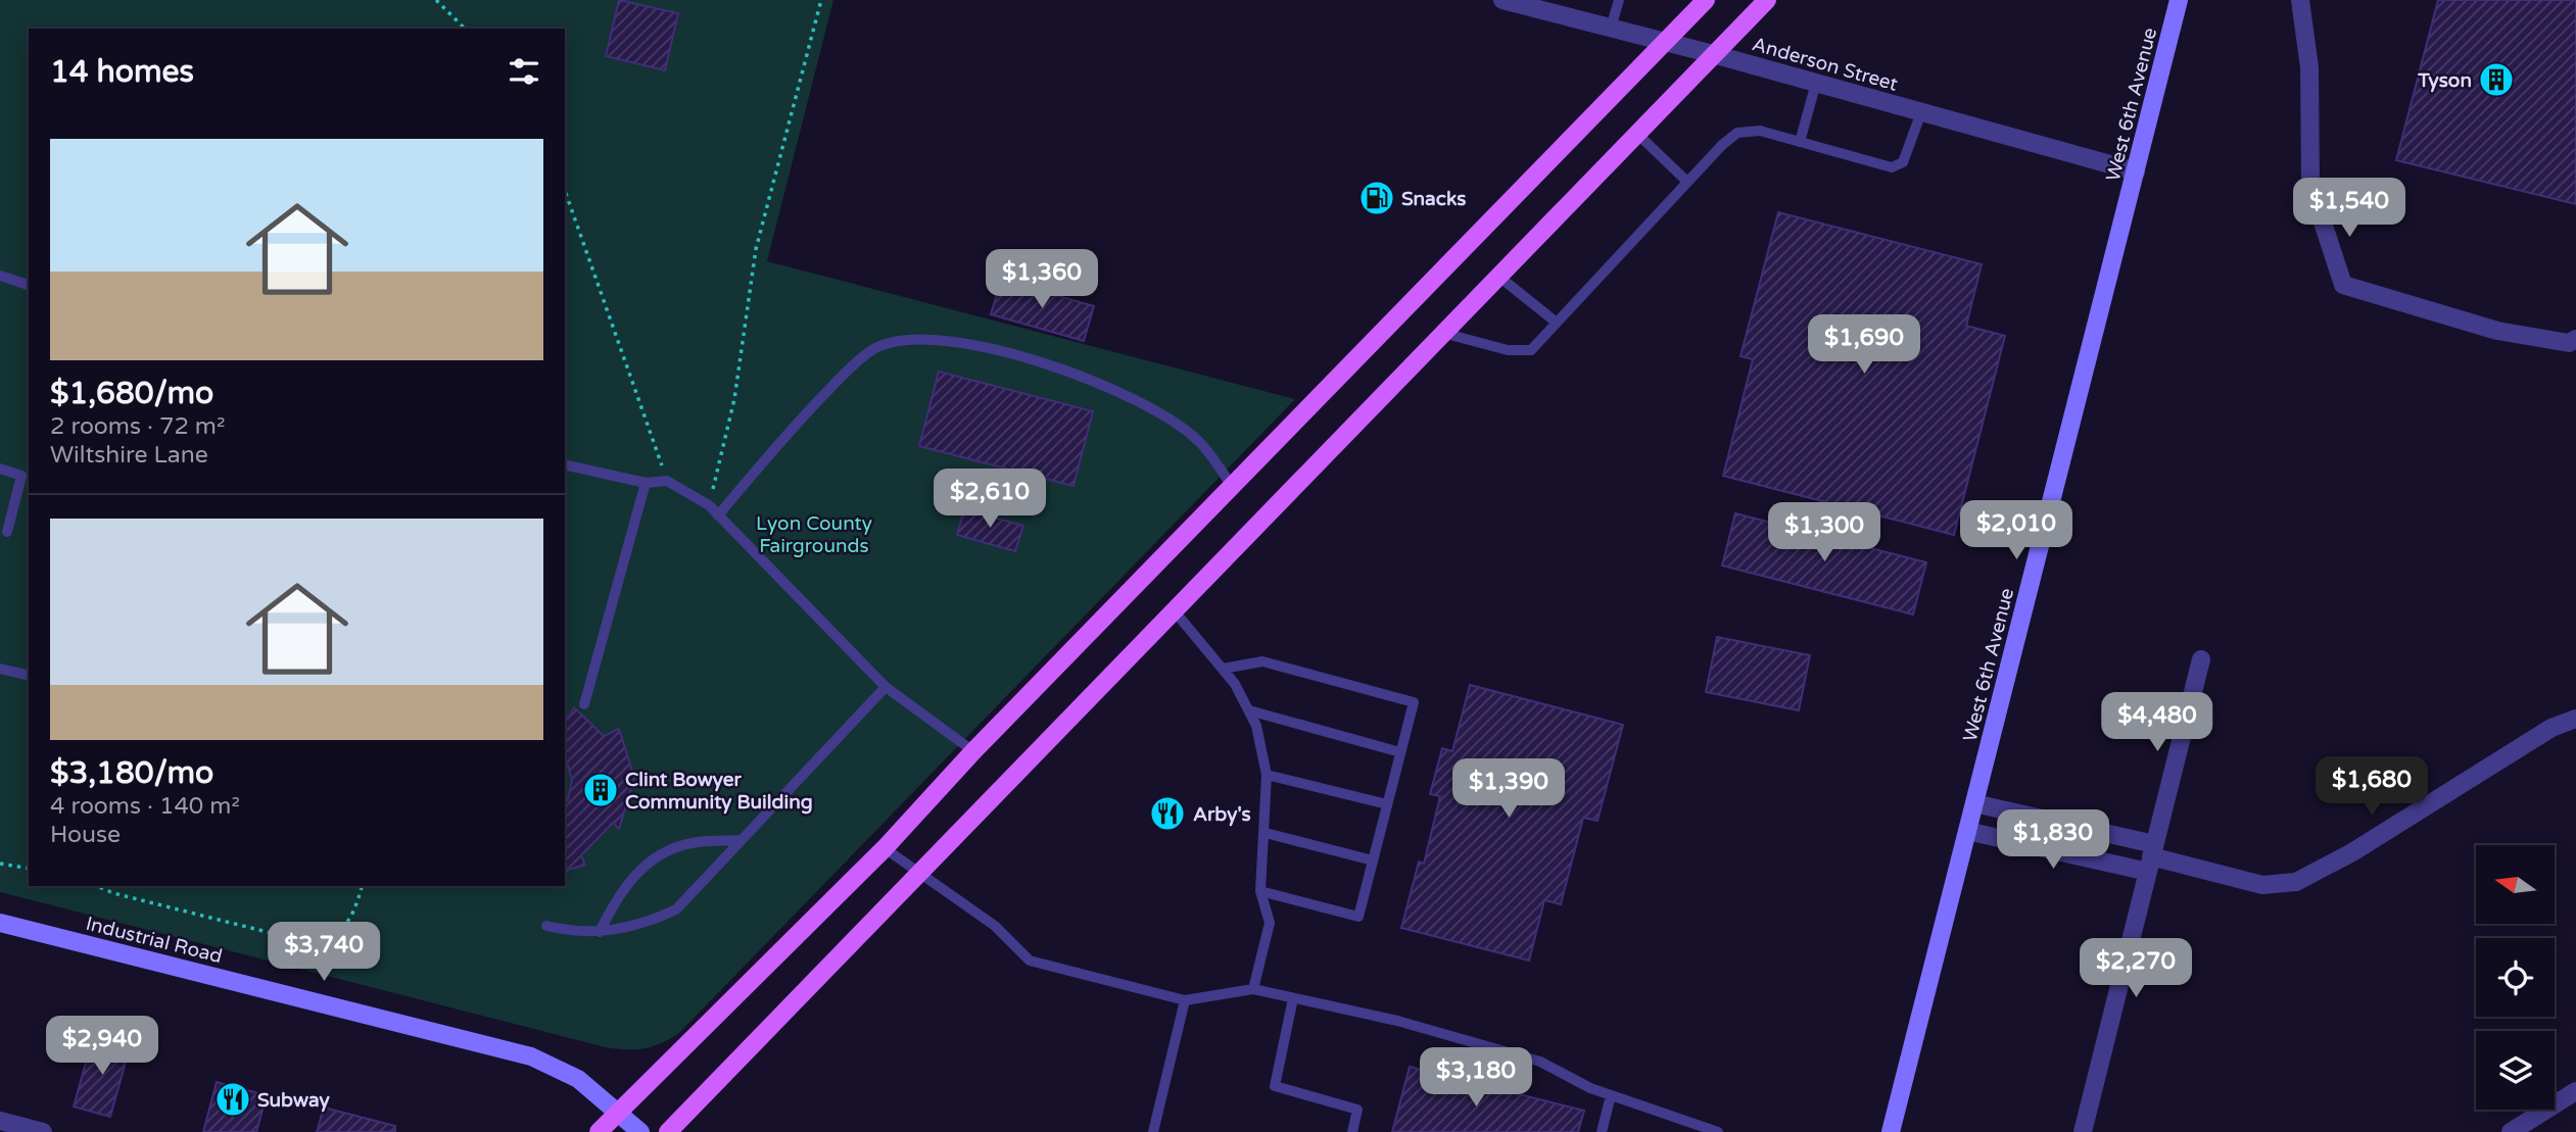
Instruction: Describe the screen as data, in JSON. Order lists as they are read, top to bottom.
{
  "streets": {
    "street": ["Anderson Street", "West 6th Avenue", "Industrial Road"]
  },
  "crossings": [
    ["Anderson Street", "West 6th Avenue"]
  ],
  "parks": ["Lyon County Fairgrounds"],
  "places": {
    "building": ["Tyson", "Clint Bowyer Community Building"],
    "fuel station": ["Snacks"],
    "restaurant": ["Arby's", "Subway"]
  },
  "north": "left",
  "page": {
    "heading": "14 homes",
    "list": [
      {
        "name": "$1,680/mo",
        "note": "2 rooms · 72 m² · Wiltshire Lane"
      },
      {
        "name": "$3,180/mo",
        "note": "4 rooms · 140 m² · House"
      }
    ],
    "price": [
      "$1,540",
      "$1,360",
      "$1,690",
      "$2,610",
      "$2,010",
      "$1,300",
      "$4,480",
      "$1,680",
      "$1,390",
      "$1,830",
      "$3,740",
      "$2,270",
      "$2,940",
      "$3,180"
    ]
  }
}
